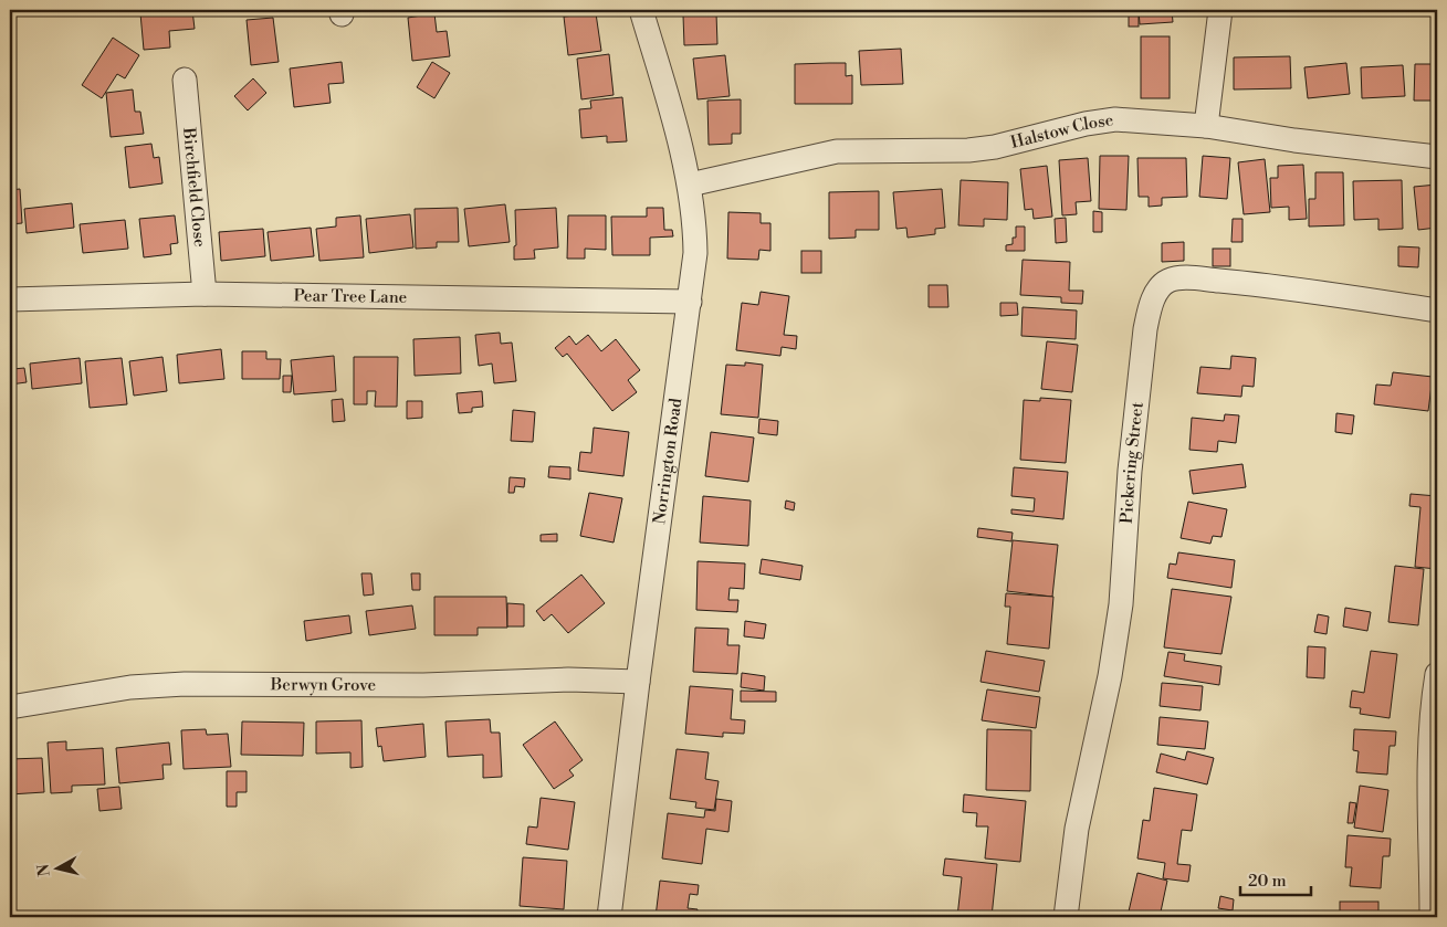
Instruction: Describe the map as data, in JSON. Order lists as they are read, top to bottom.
{
  "streets": {
    "street": [
      "Halstow Close",
      "Birchfield Close",
      "Pear Tree Lane",
      "Norrington Road",
      "Pickering Street",
      "Berwyn Grove"
    ]
  },
  "crossings": [
    ["Halstow Close", "Norrington Road"],
    ["Birchfield Close", "Pear Tree Lane"],
    ["Pear Tree Lane", "Norrington Road"],
    ["Norrington Road", "Berwyn Grove"]
  ],
  "scale_bar": "20 m",
  "north": "left"
}
